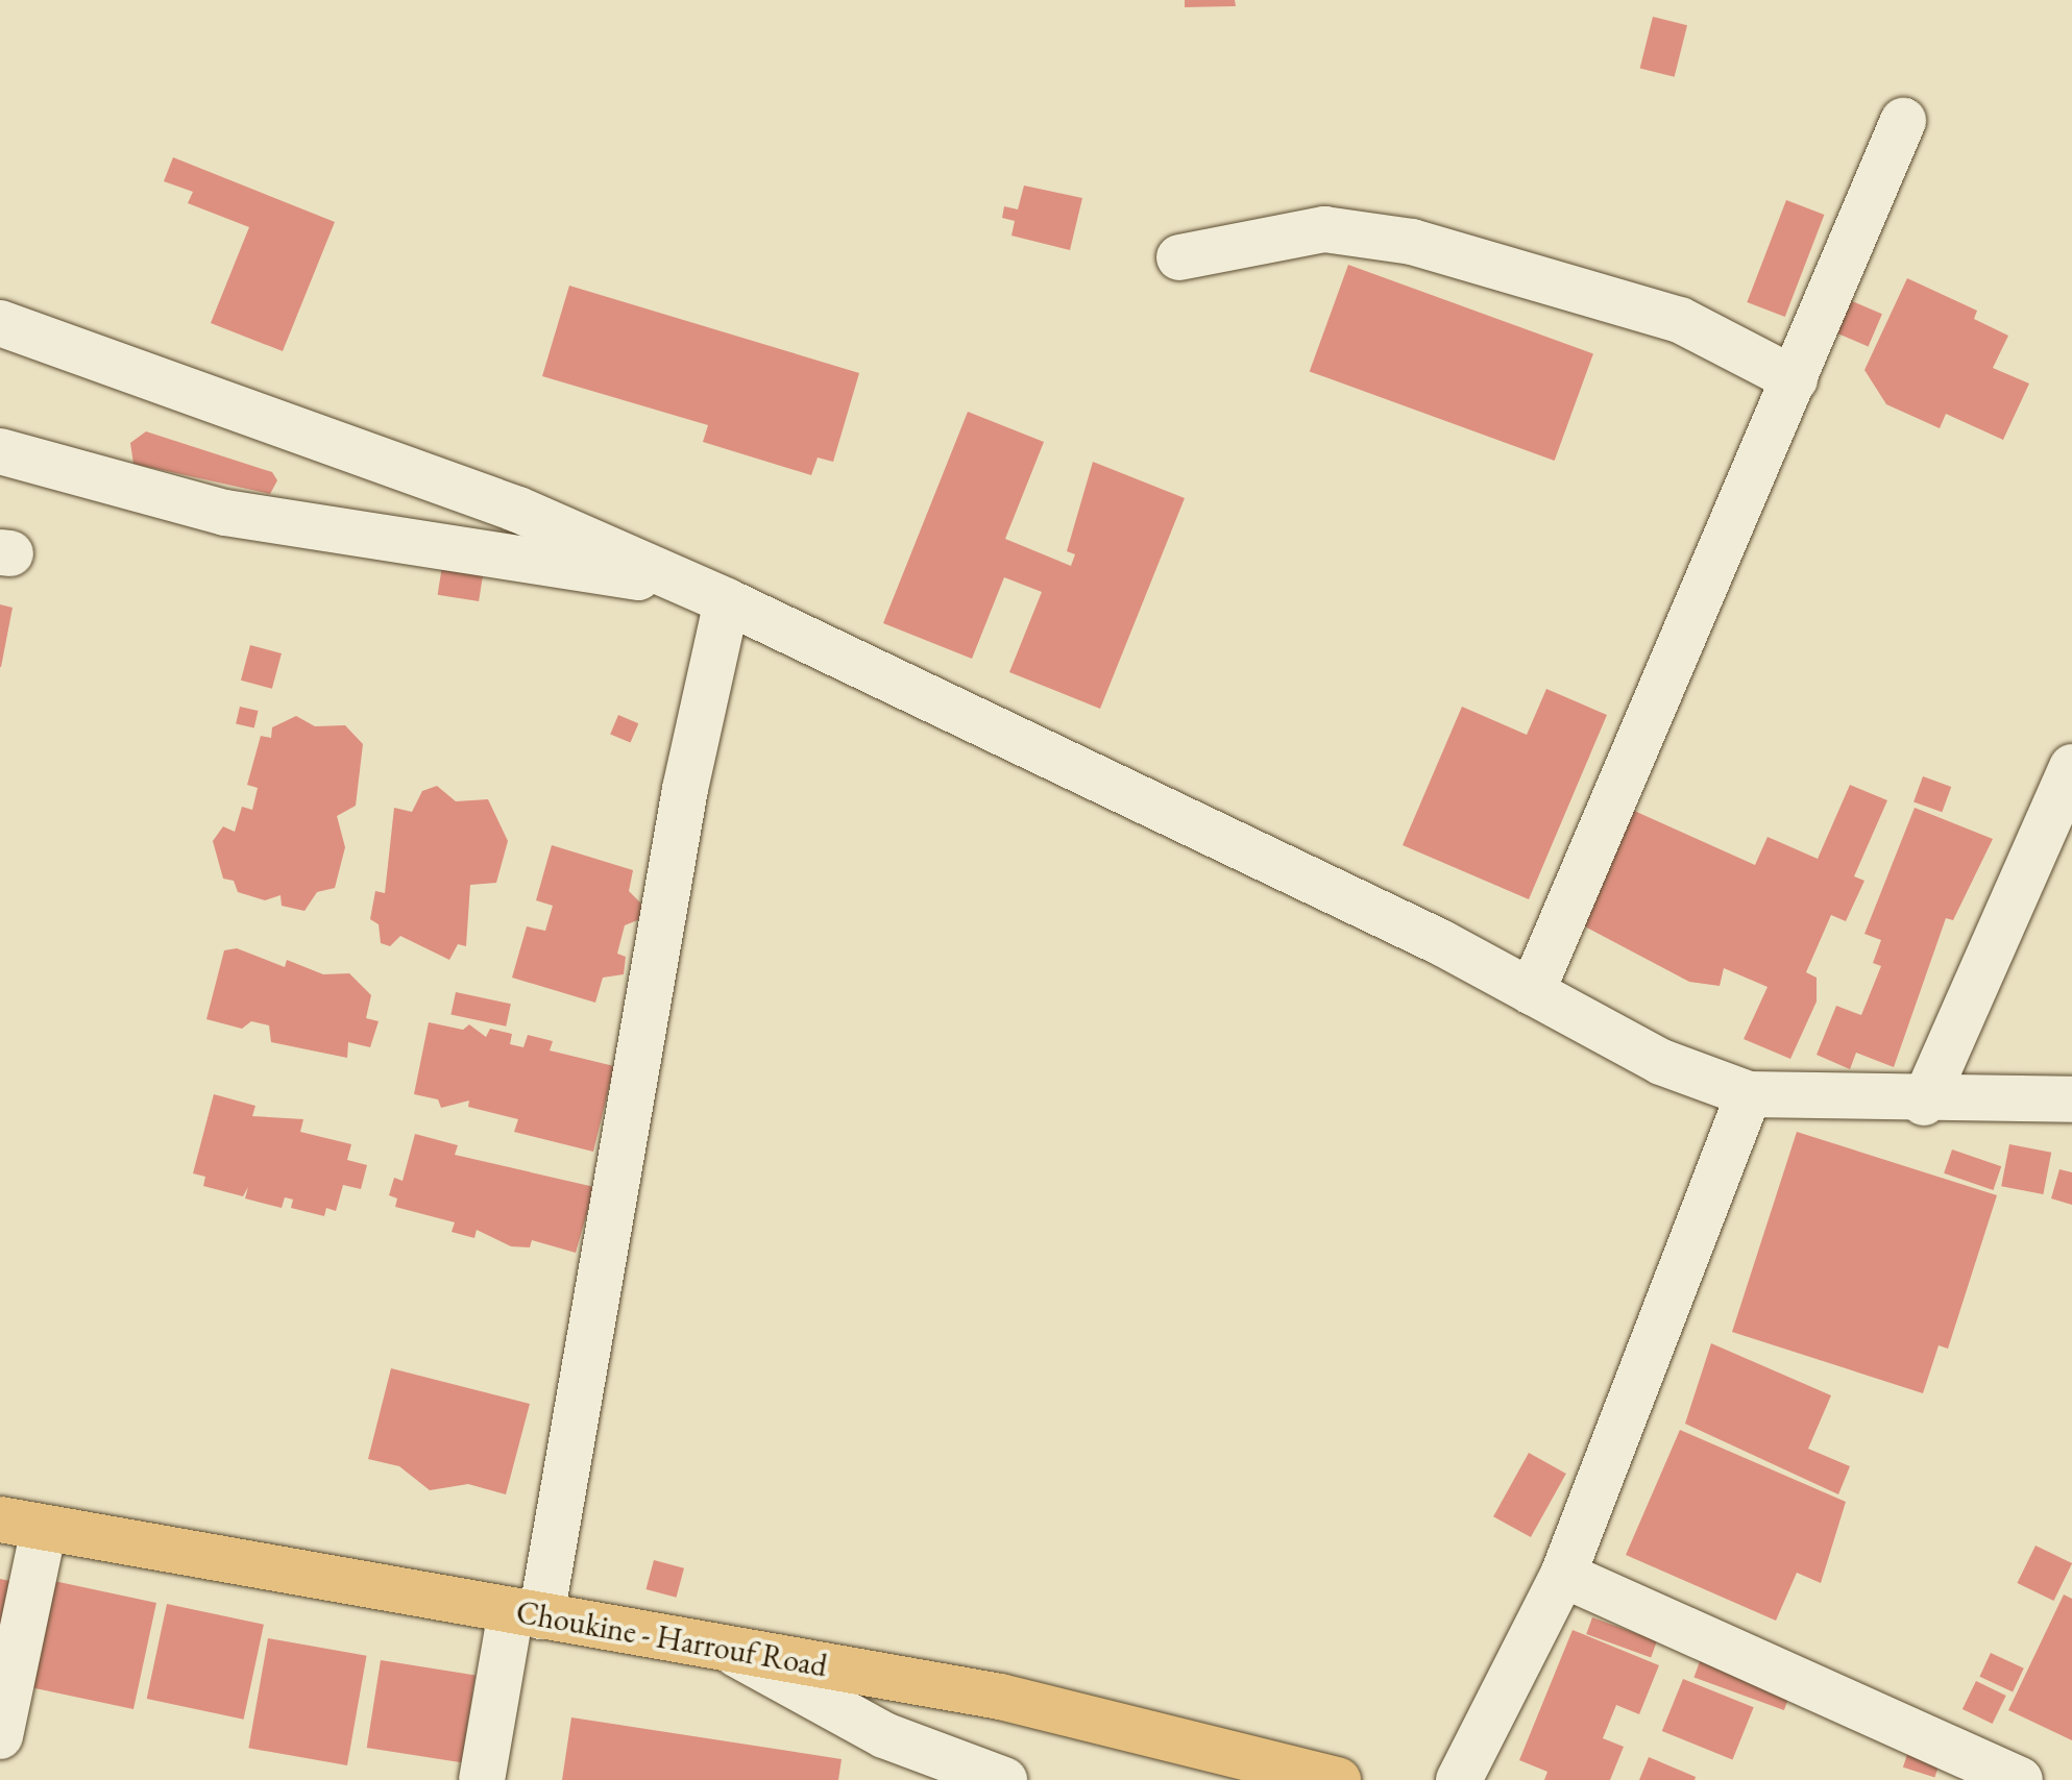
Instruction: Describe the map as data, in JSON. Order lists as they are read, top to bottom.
{
  "streets": {
    "main road": ["Choukine - Harrouf Road"]
  }
}
